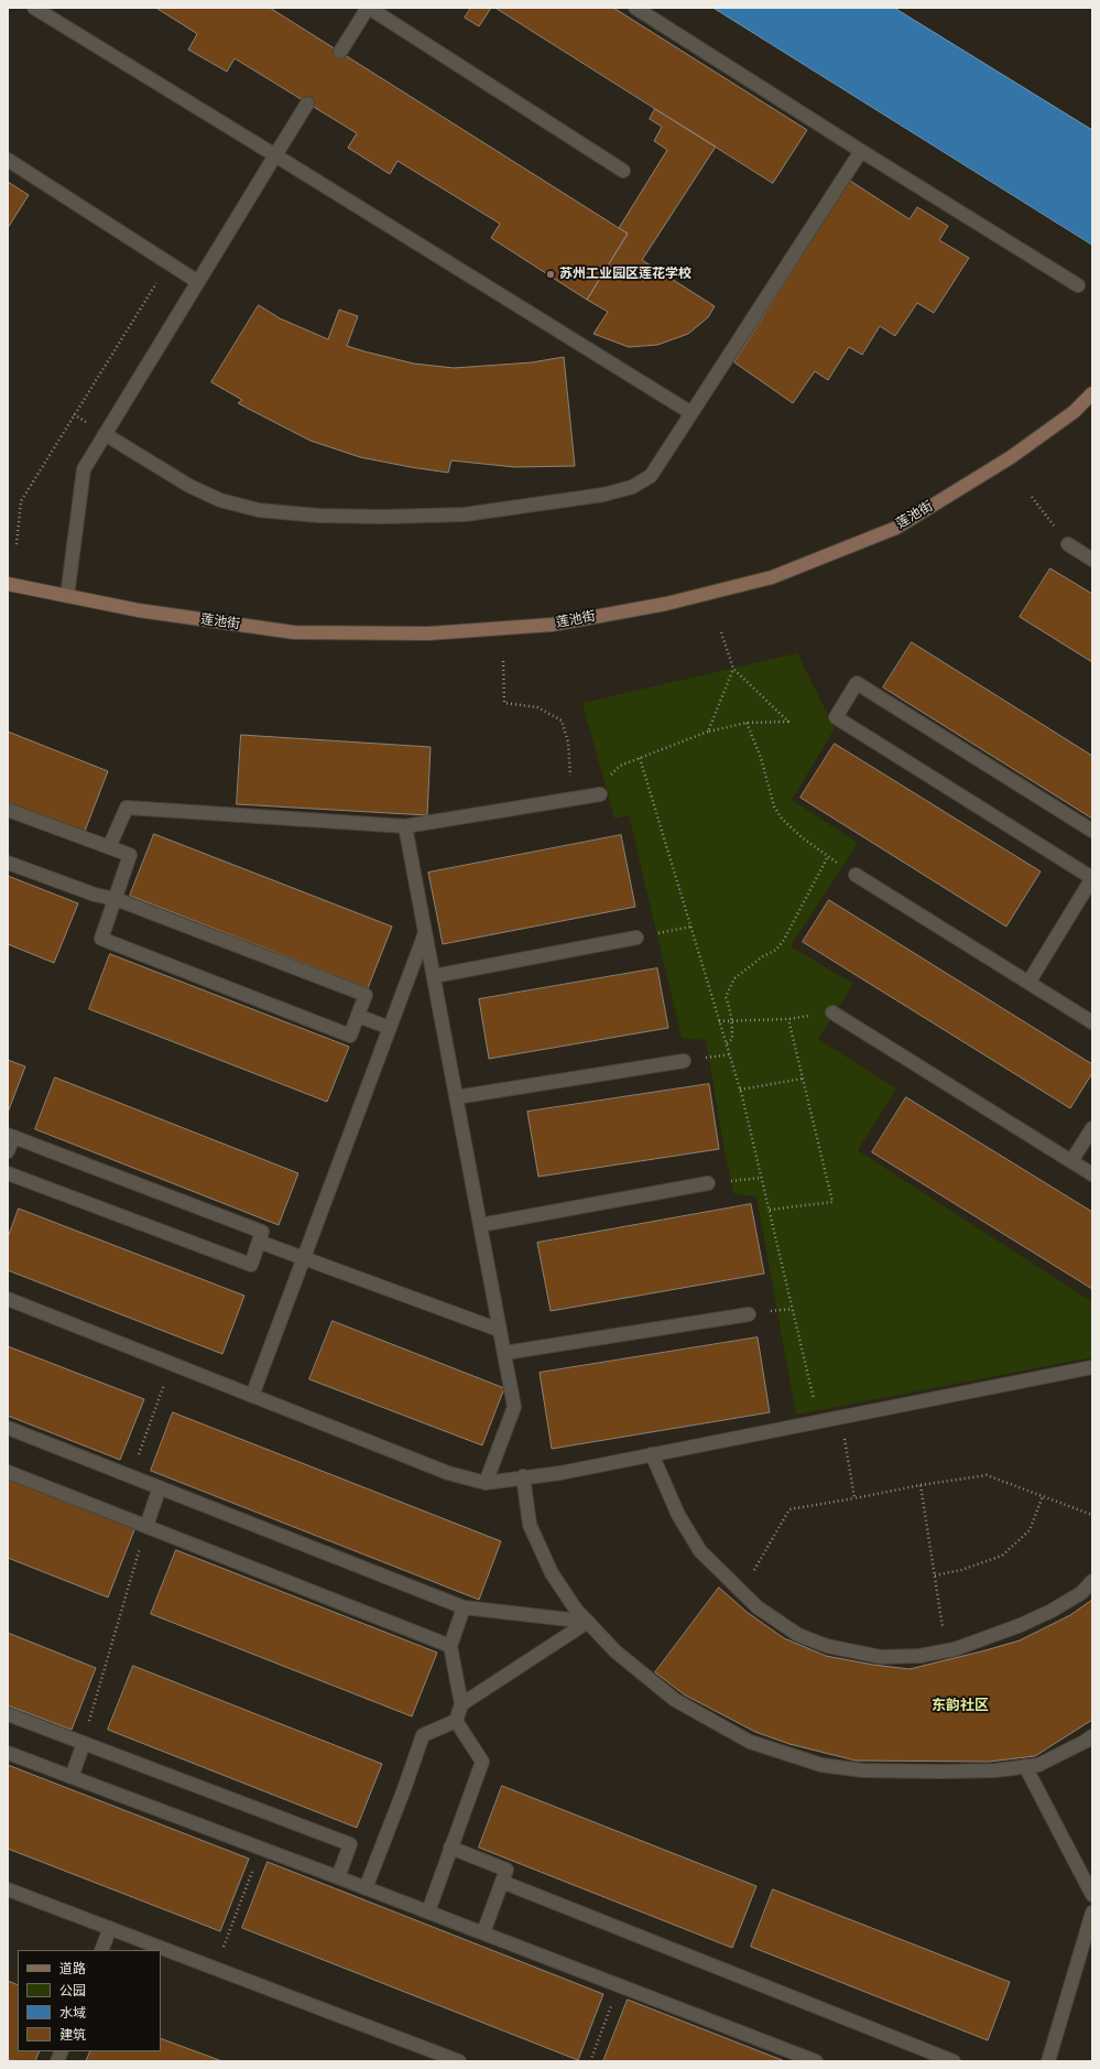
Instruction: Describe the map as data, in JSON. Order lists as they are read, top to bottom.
{
  "streets": {
    "main road": ["莲池街"]
  },
  "districts": ["东韵社区"],
  "places": ["苏州工业园区莲花学校"],
  "legend": [
    "道路",
    "公园",
    "水域",
    "建筑"
  ]
}
